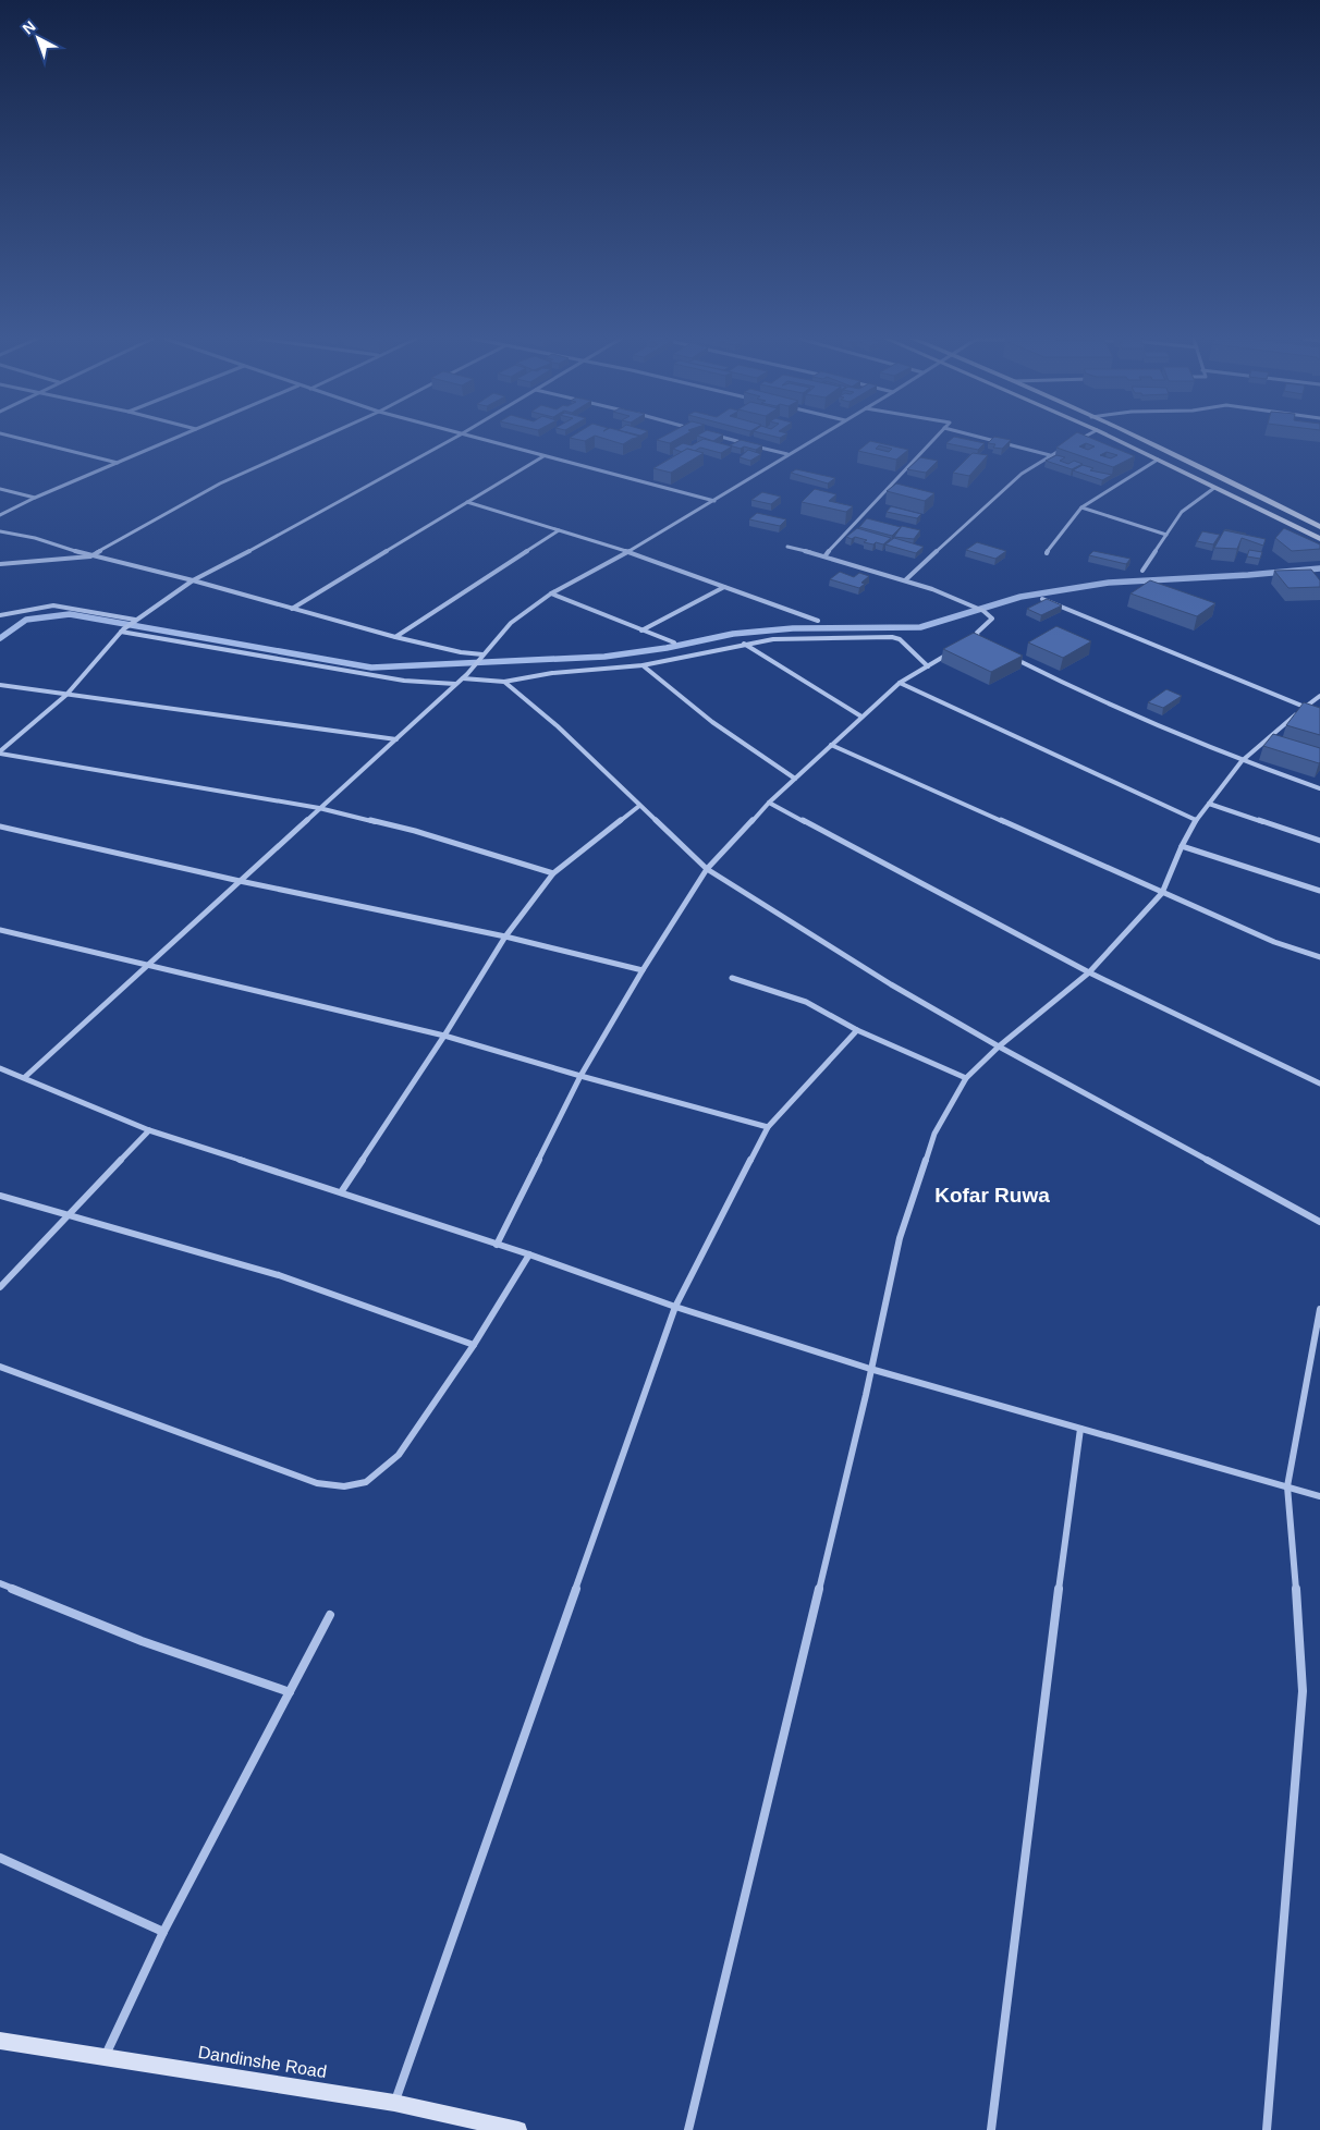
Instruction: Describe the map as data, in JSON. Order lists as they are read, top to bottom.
{
  "streets": {
    "main road": ["Dandinshe Road"]
  },
  "districts": ["Kofar Ruwa"],
  "north": "top left"
}
